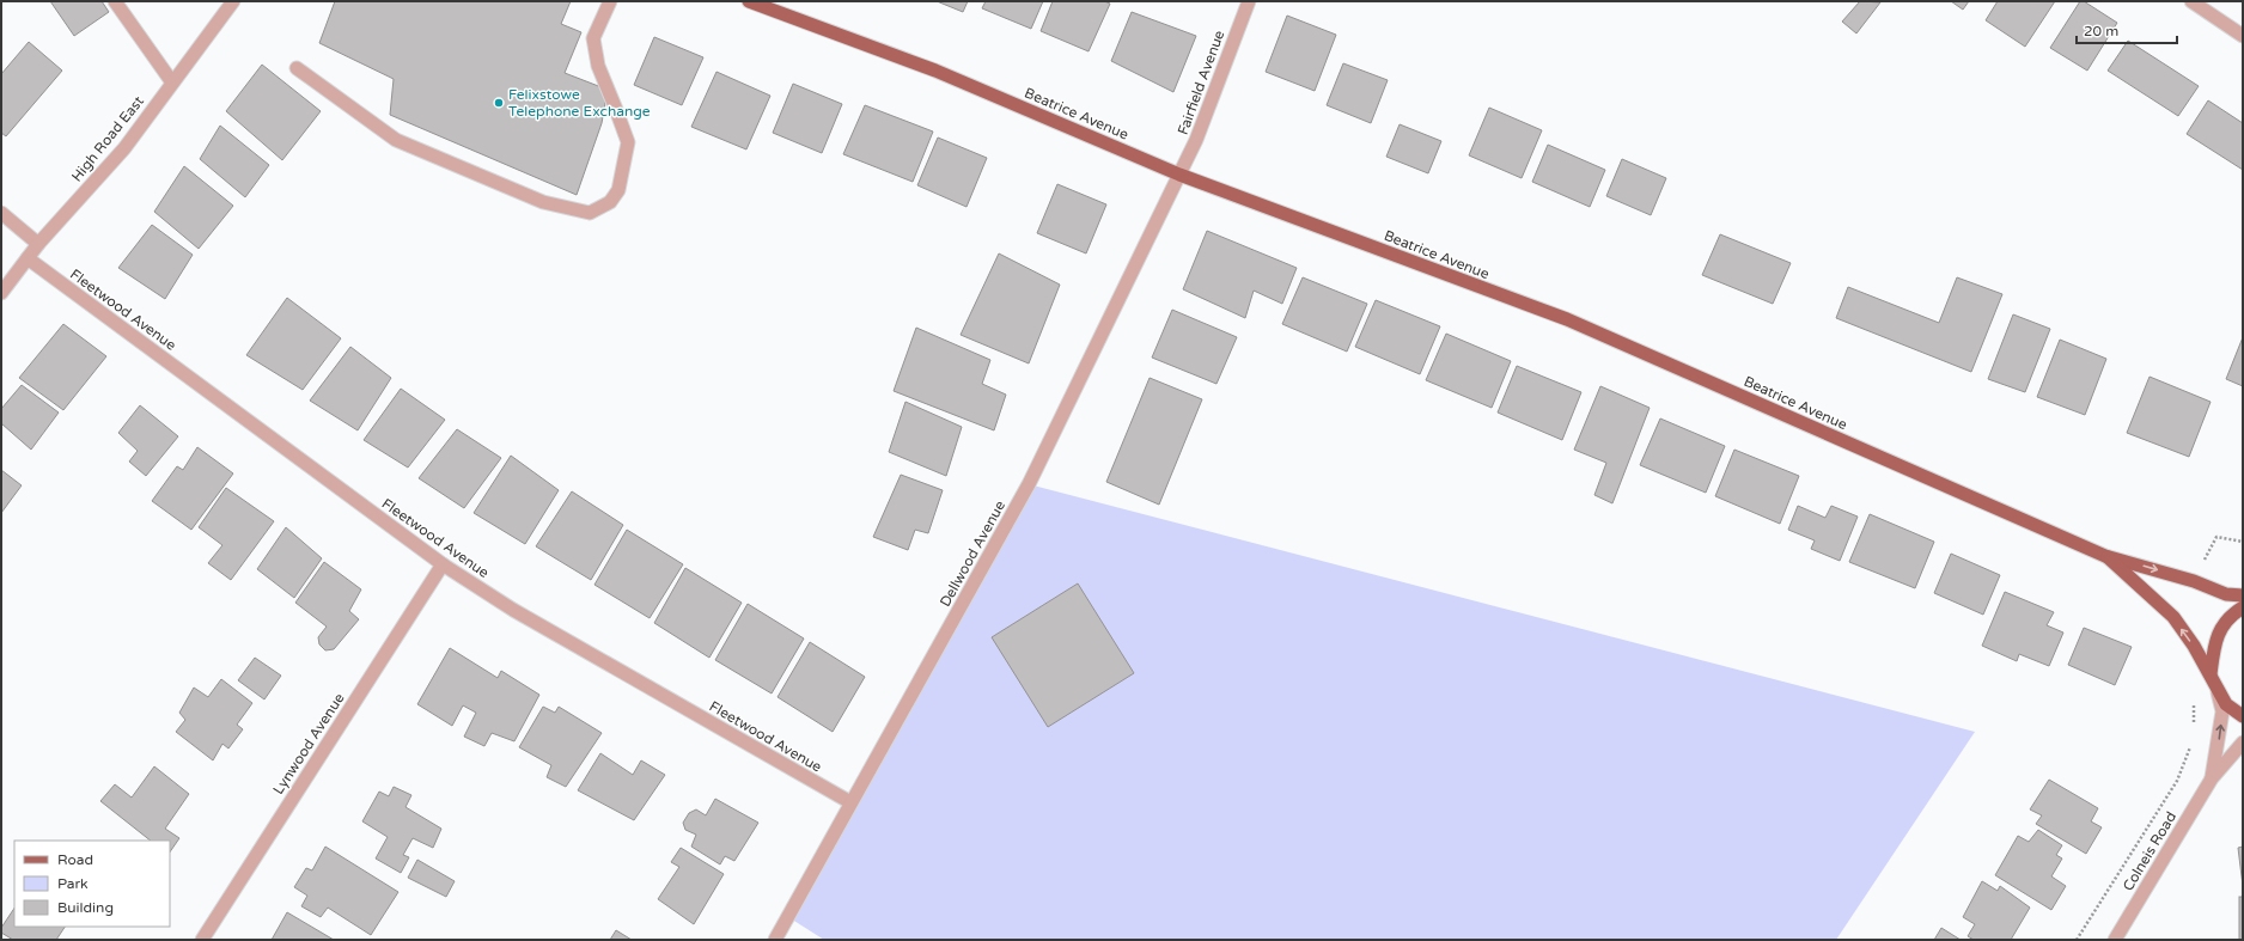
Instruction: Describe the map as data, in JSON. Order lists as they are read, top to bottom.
{
  "streets": {
    "main road": ["Beatrice Avenue"],
    "street": [
      "Fairfield Avenue",
      "High Road East",
      "Fleetwood Avenue",
      "Dellwood Avenue",
      "Lynwood Avenue",
      "Colneis Road"
    ]
  },
  "crossings": [
    ["Fairfield Avenue", "Beatrice Avenue"],
    ["Fairfield Avenue", "Dellwood Avenue"],
    ["Beatrice Avenue", "Dellwood Avenue"],
    ["Beatrice Avenue", "Colneis Road"],
    ["High Road East", "Fleetwood Avenue"],
    ["Fleetwood Avenue", "Dellwood Avenue"],
    ["Fleetwood Avenue", "Lynwood Avenue"]
  ],
  "places": ["Felixstowe Telephone Exchange"],
  "legend": ["Road", "Park", "Building"],
  "scale_bar": "20 m"
}
